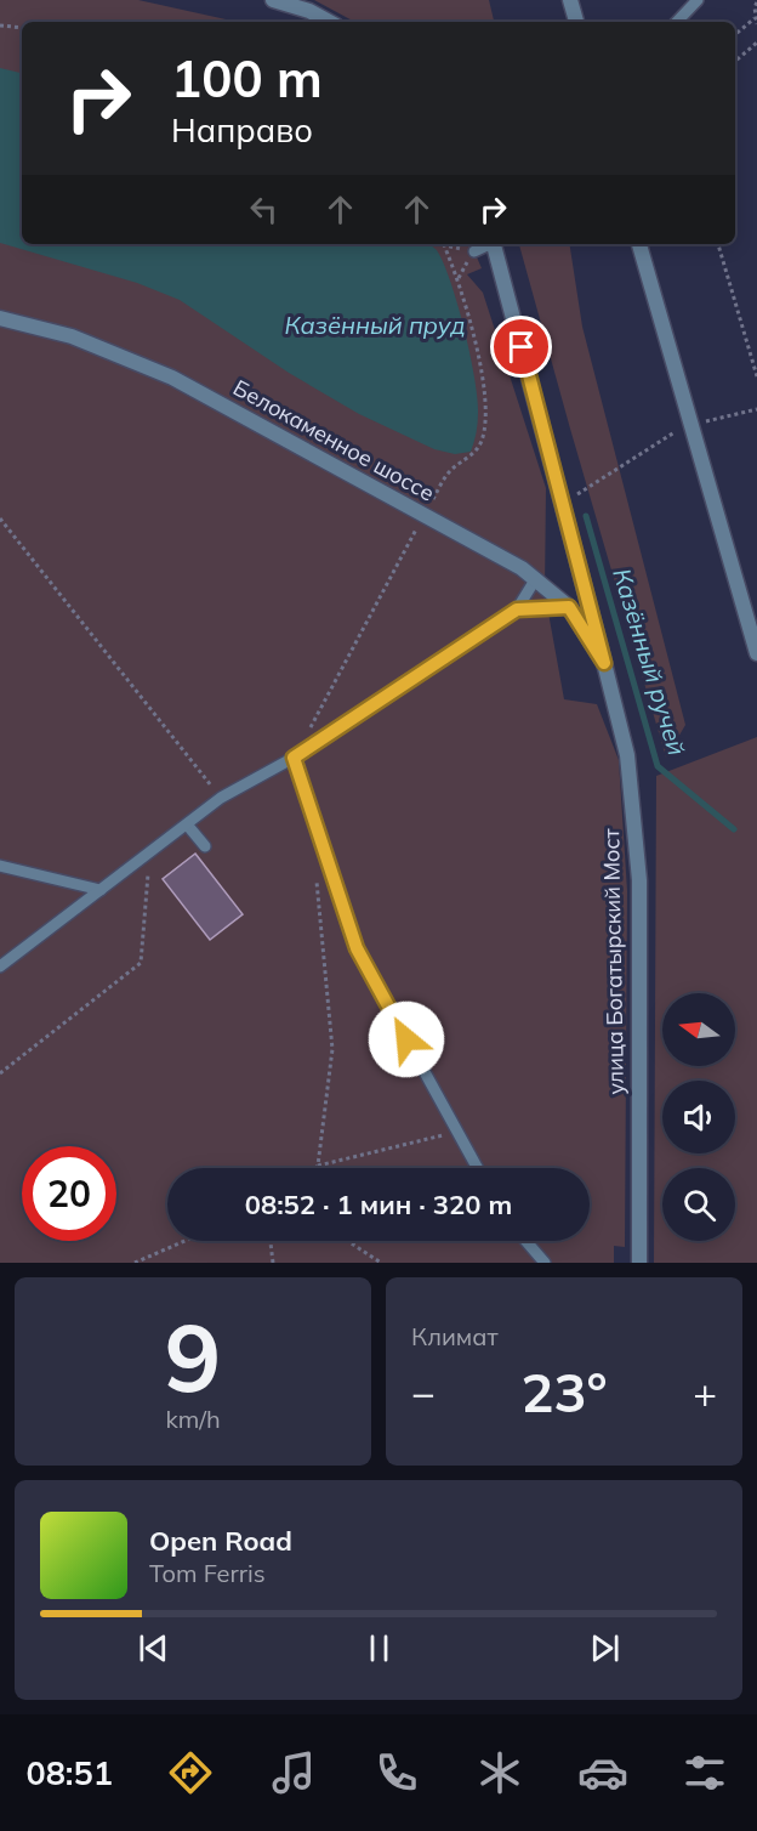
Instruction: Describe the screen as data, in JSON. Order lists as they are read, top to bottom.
{
  "streets": {
    "street": ["Белокаменное шоссе", "улица Богатырский Мост"]
  },
  "crossings": [
    ["Белокаменное шоссе", "улица Богатырский Мост"]
  ],
  "water": ["Казённый пруд", "Казённый ручей"],
  "north": "left",
  "page": {
    "turn": ["100 m", "Направо"],
    "limit": "20",
    "trip": "08:52 · 1 мин · 320 m",
    "tile": [
      ["9", "km/h"],
      "Климат"
    ],
    "heat": ["−", "23°", "+"],
    "song": ["Open Road", "Tom Ferris"],
    "tabs": "08:51"
  }
}
